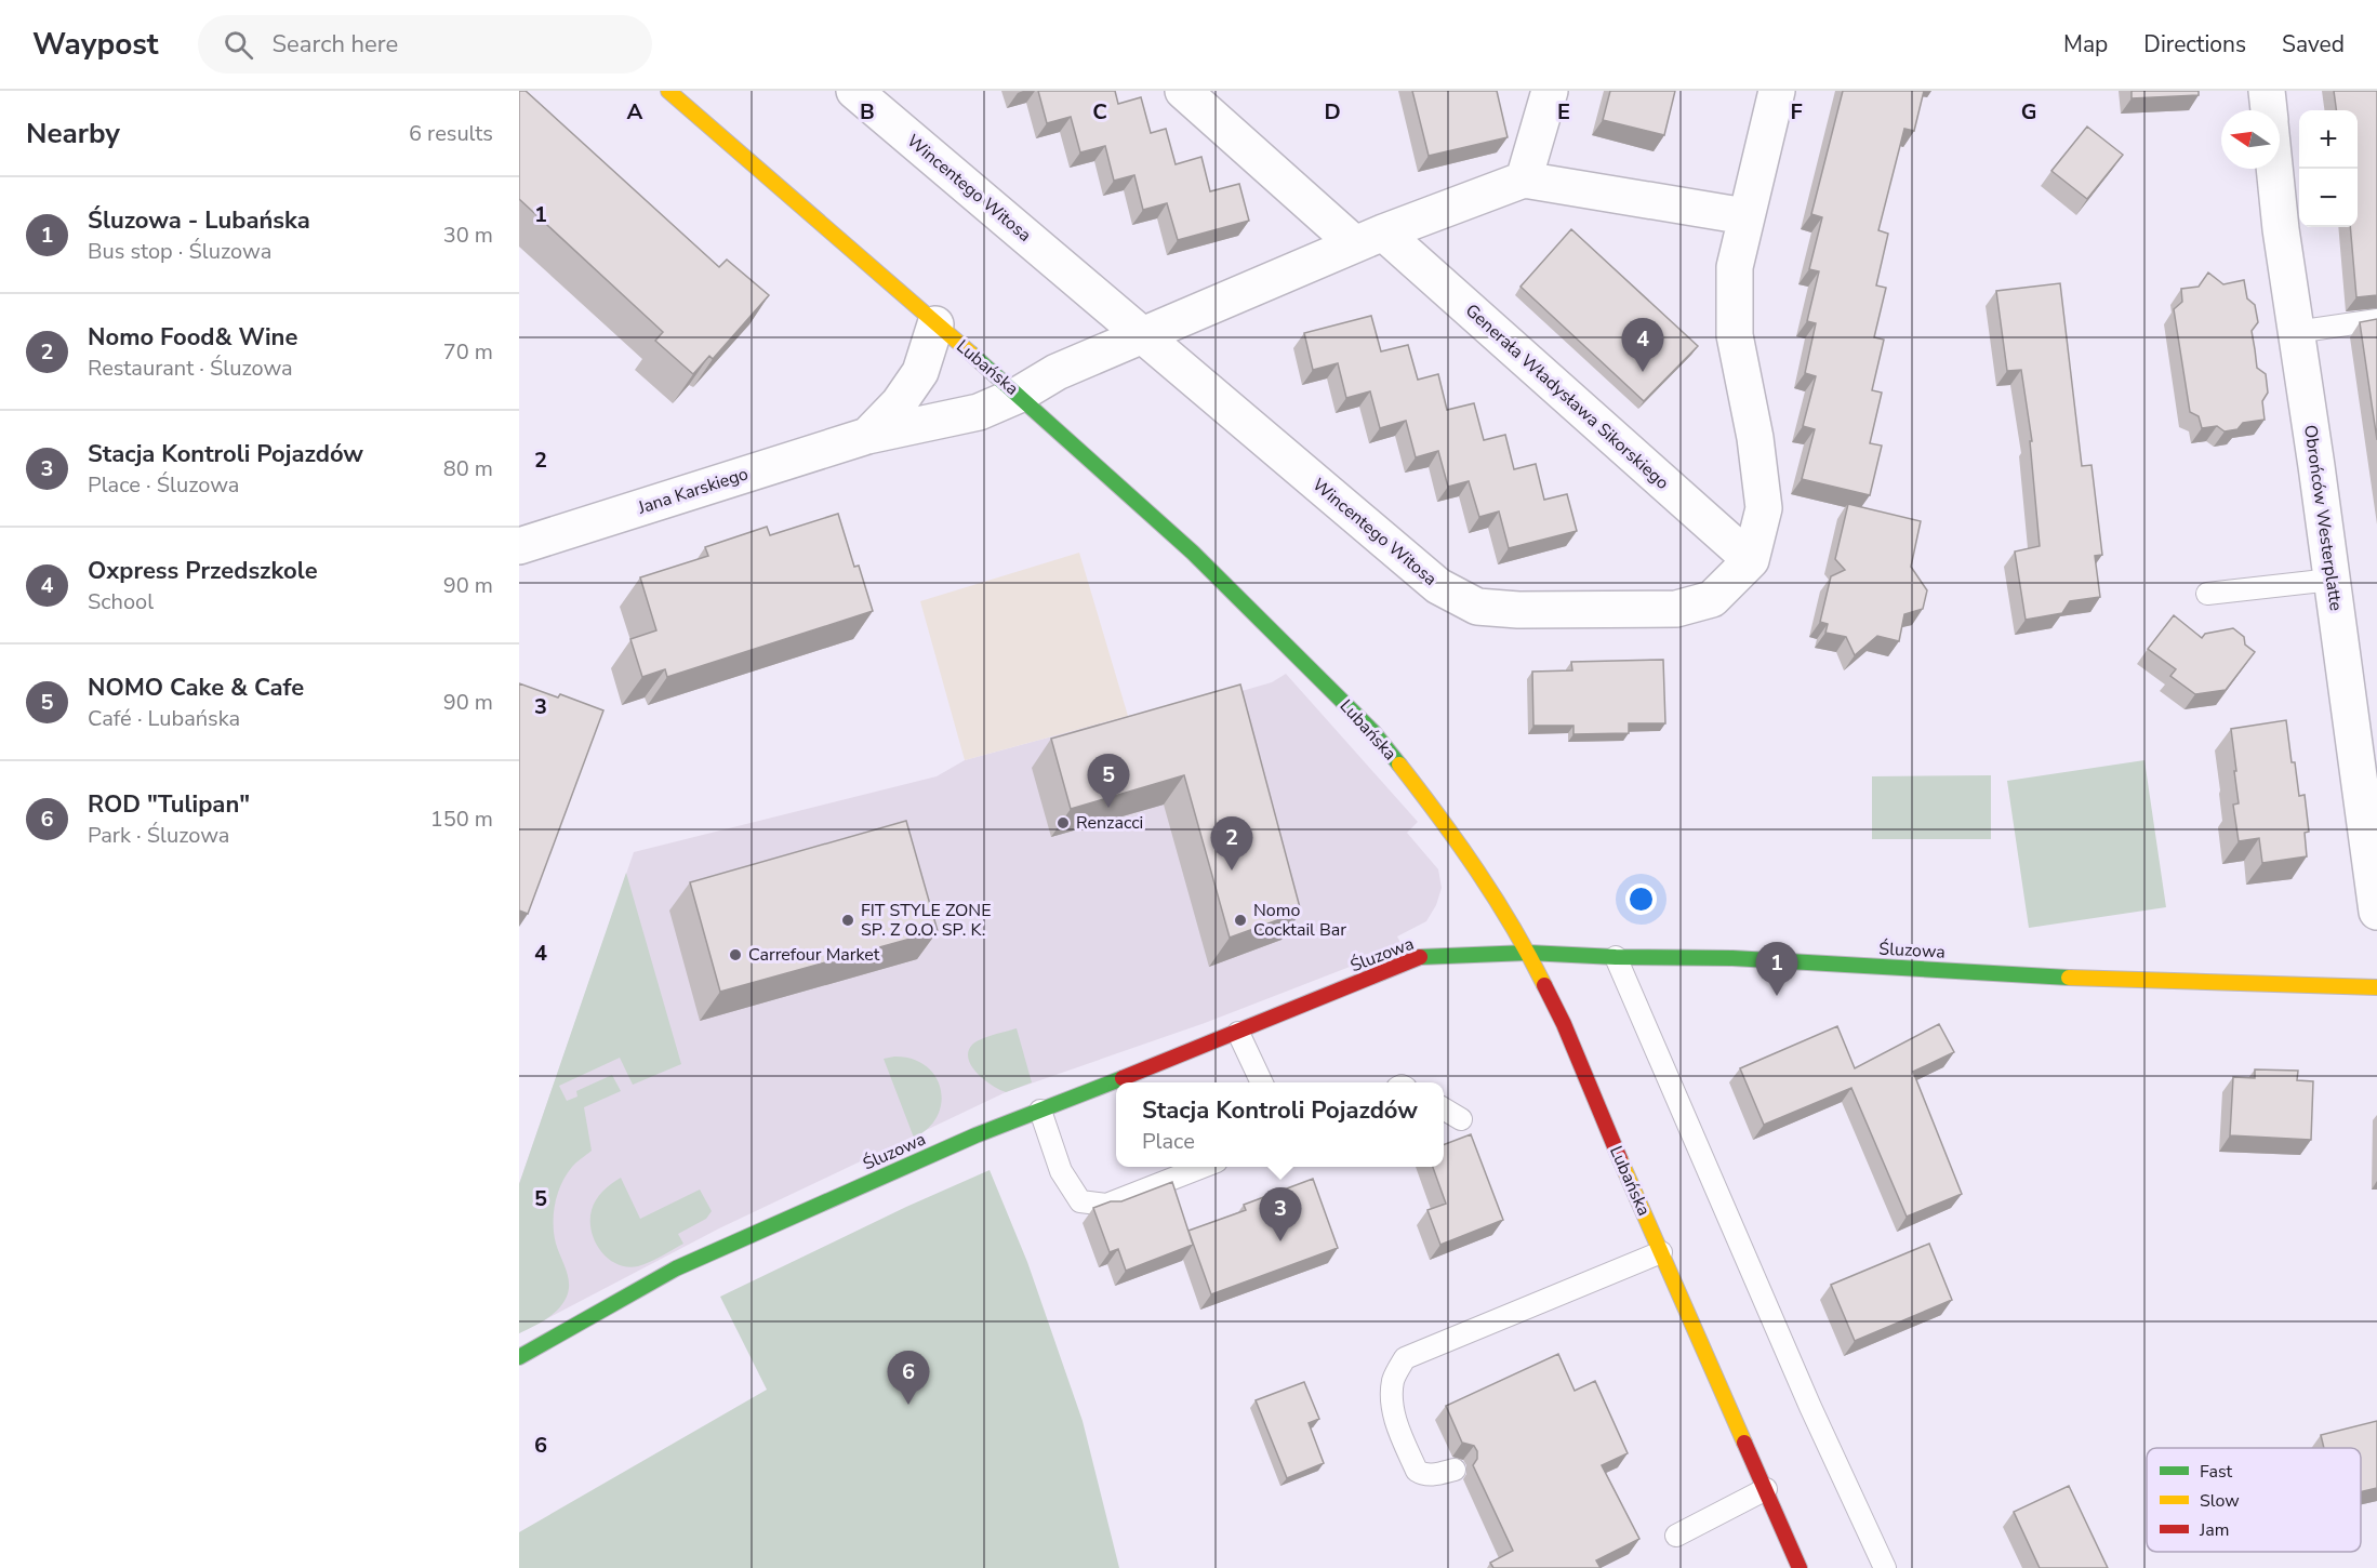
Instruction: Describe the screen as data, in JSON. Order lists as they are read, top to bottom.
{
  "streets": {
    "street": [
      "Wincentego Witosa",
      "Lubańska",
      "Generała Władysława Sikorskiego",
      "Jana Karskiego",
      "Obrońców Westerplatte",
      "Śluzowa"
    ]
  },
  "crossings": [
    ["Wincentego Witosa", "Generała Władysława Sikorskiego"],
    ["Lubańska", "Jana Karskiego"],
    ["Lubańska", "Śluzowa"]
  ],
  "places": [
    "Renzacci",
    "FIT STYLE ZONE SP. Z O.O. SP. K.",
    "Nomo Cocktail Bar",
    "Carrefour Market"
  ],
  "legend": ["Fast", "Slow", "Jam"],
  "north": "left",
  "page": {
    "header": "Waypost",
    "search": "Search here",
    "nav": ["Map", "Directions", "Saved"],
    "heading": ["Nearby", "6 results"],
    "map_buttons": ["+", "−"],
    "list": [
      {
        "mark": "1",
        "name": "Śluzowa - Lubańska",
        "note": "Bus stop · Śluzowa",
        "value": "30 m"
      },
      {
        "mark": "2",
        "name": "Nomo Food& Wine",
        "note": "Restaurant · Śluzowa",
        "value": "70 m"
      },
      {
        "mark": "3",
        "name": "Stacja Kontroli Pojazdów",
        "note": "Place · Śluzowa",
        "value": "80 m"
      },
      {
        "mark": "4",
        "name": "Oxpress Przedszkole",
        "note": "School",
        "value": "90 m"
      },
      {
        "mark": "5",
        "name": "NOMO Cake & Cafe",
        "note": "Café · Lubańska",
        "value": "90 m"
      },
      {
        "mark": "6",
        "name": "ROD \"Tulipan\"",
        "note": "Park · Śluzowa",
        "value": "150 m"
      }
    ],
    "pins": [
      "4",
      "5",
      "2",
      "1",
      "3",
      "6"
    ],
    "popup": ["Stacja Kontroli Pojazdów", "Place"]
  },
  "grid": {
    "columns": [
      "A",
      "B",
      "C",
      "D",
      "E",
      "F",
      "G"
    ],
    "rows": [
      "1",
      "2",
      "3",
      "4",
      "5",
      "6"
    ]
  }
}
